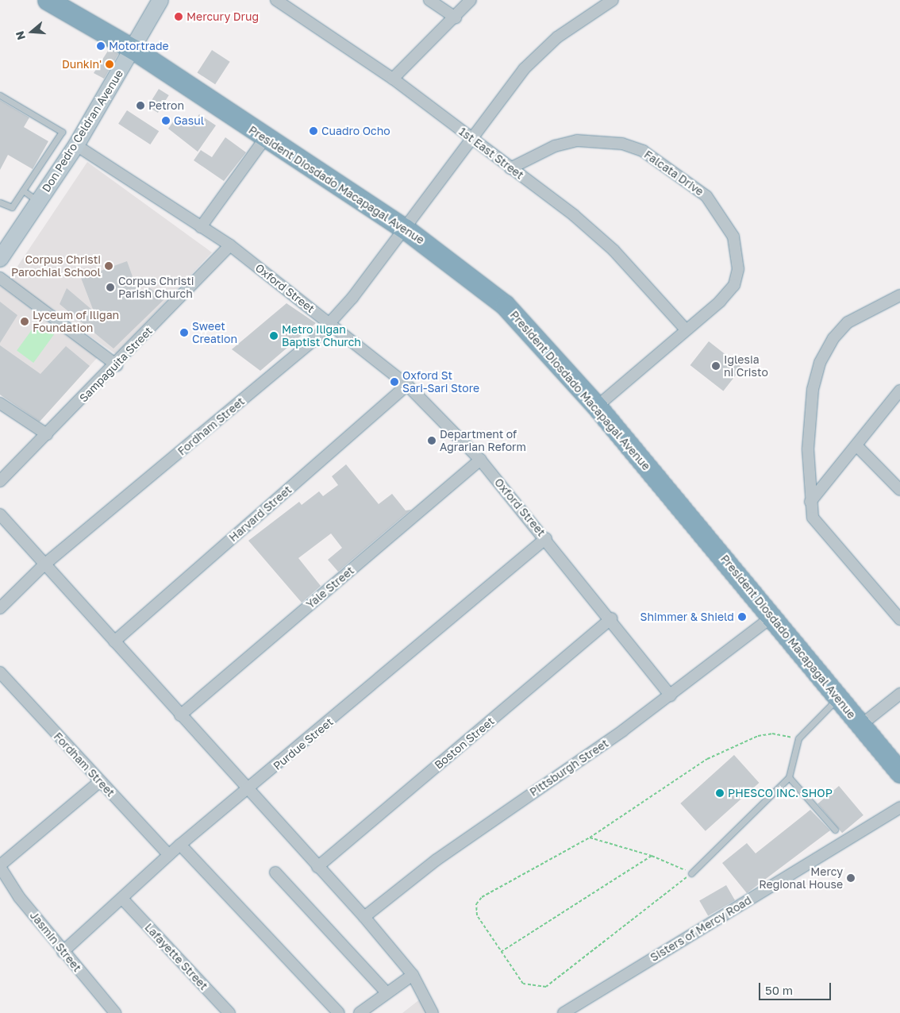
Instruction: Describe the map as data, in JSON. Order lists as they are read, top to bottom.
{
  "streets": {
    "highway": ["President Diosdado Macapagal Avenue"],
    "main road": ["Don Pedro Celdran Avenue"],
    "street": [
      "1st East Street",
      "Falcata Drive",
      "Oxford Street",
      "Sampaguita Street",
      "Fordham Street",
      "Harvard Street",
      "Yale Street",
      "Boston Street",
      "Purdue Street",
      "Pittsburgh Street",
      "Sisters of Mercy Road",
      "Jasmin Street",
      "Lafayette Street"
    ]
  },
  "crossings": [
    ["Don Pedro Celdran Avenue", "President Diosdado Macapagal Avenue"],
    ["Don Pedro Celdran Avenue", "Oxford Street"],
    ["1st East Street", "Falcata Drive"],
    ["1st East Street", "Fordham Street"],
    ["Falcata Drive", "President Diosdado Macapagal Avenue"],
    ["President Diosdado Macapagal Avenue", "Fordham Street"],
    ["President Diosdado Macapagal Avenue", "Pittsburgh Street"],
    ["Oxford Street", "Sampaguita Street"],
    ["Oxford Street", "Fordham Street"],
    ["Oxford Street", "Harvard Street"],
    ["Oxford Street", "Yale Street"],
    ["Oxford Street", "Boston Street"],
    ["Oxford Street", "Purdue Street"],
    ["Oxford Street", "Pittsburgh Street"],
    ["Fordham Street", "Purdue Street"],
    ["Purdue Street", "Jasmin Street"],
    ["Purdue Street", "Lafayette Street"]
  ],
  "places": [
    "Mercury Drug",
    "Motortrade",
    "Dunkin'",
    "Petron",
    "Gasul",
    "Cuadro Ocho",
    "Corpus Christi Parochial School",
    "Corpus Christi Parish Church",
    "Lyceum of Iligan Foundation",
    "Sweet Creation",
    "Metro Iligan Baptist Church",
    "Iglesia ni Cristo",
    "Oxford St Sari-Sari Store",
    "Department of Agrarian Reform",
    "Shimmer & Shield",
    "PHESCO INC. SHOP",
    "Mercy Regional House"
  ],
  "scale_bar": "50 m",
  "north": "left"
}
